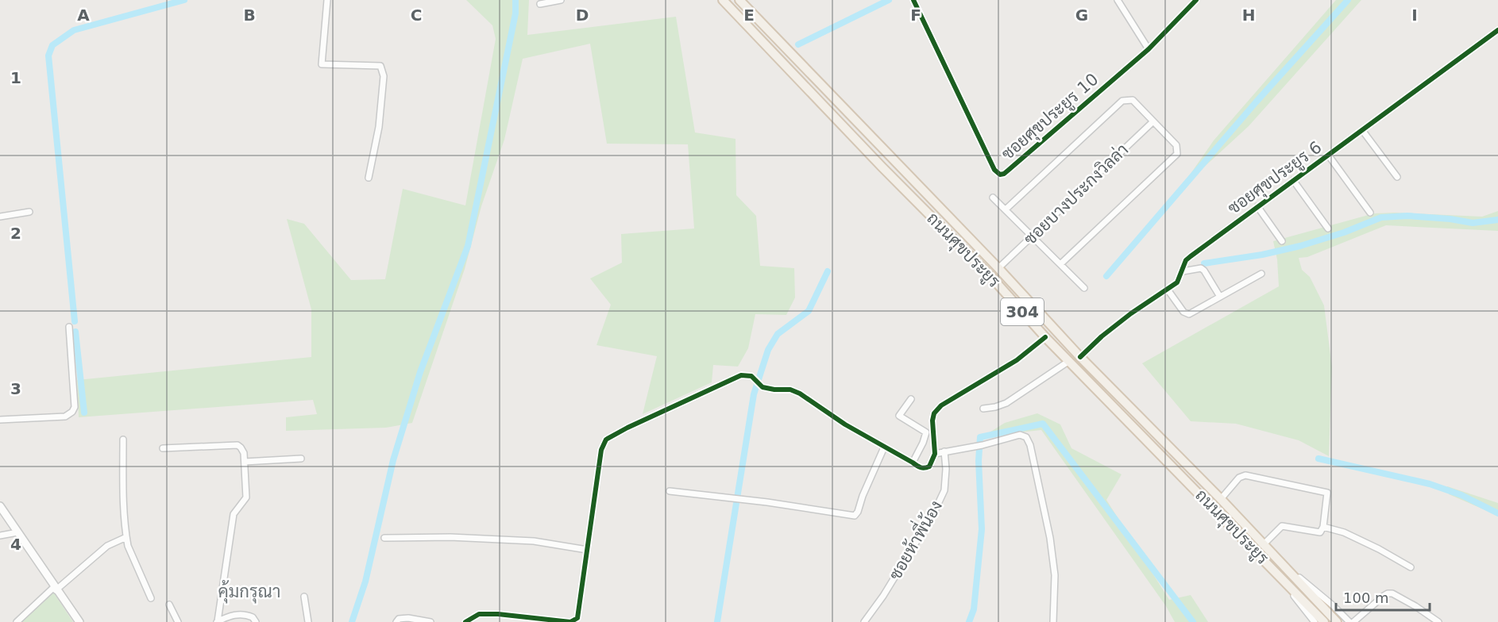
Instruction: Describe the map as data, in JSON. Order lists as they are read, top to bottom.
{
  "streets": {
    "main road": ["ถนนศุขประยูร", "304"],
    "street": [
      "ซอยศุขประยูร 10",
      "ซอยศุขประยูร 6",
      "ซอยบางประกงวิลล่า",
      "ซอยห้าพี่น้อง"
    ]
  },
  "crossings": [
    ["ซอยศุขประยูร 6", "ถนนศุขประยูร"],
    ["ซอยบางประกงวิลล่า", "ถนนศุขประยูร"]
  ],
  "districts": ["คุ้มกรุณา"],
  "scale_bar": "100 m",
  "grid": {
    "columns": [
      "A",
      "B",
      "C",
      "D",
      "E",
      "F",
      "G",
      "H",
      "I"
    ],
    "rows": [
      "1",
      "2",
      "3",
      "4"
    ]
  }
}
